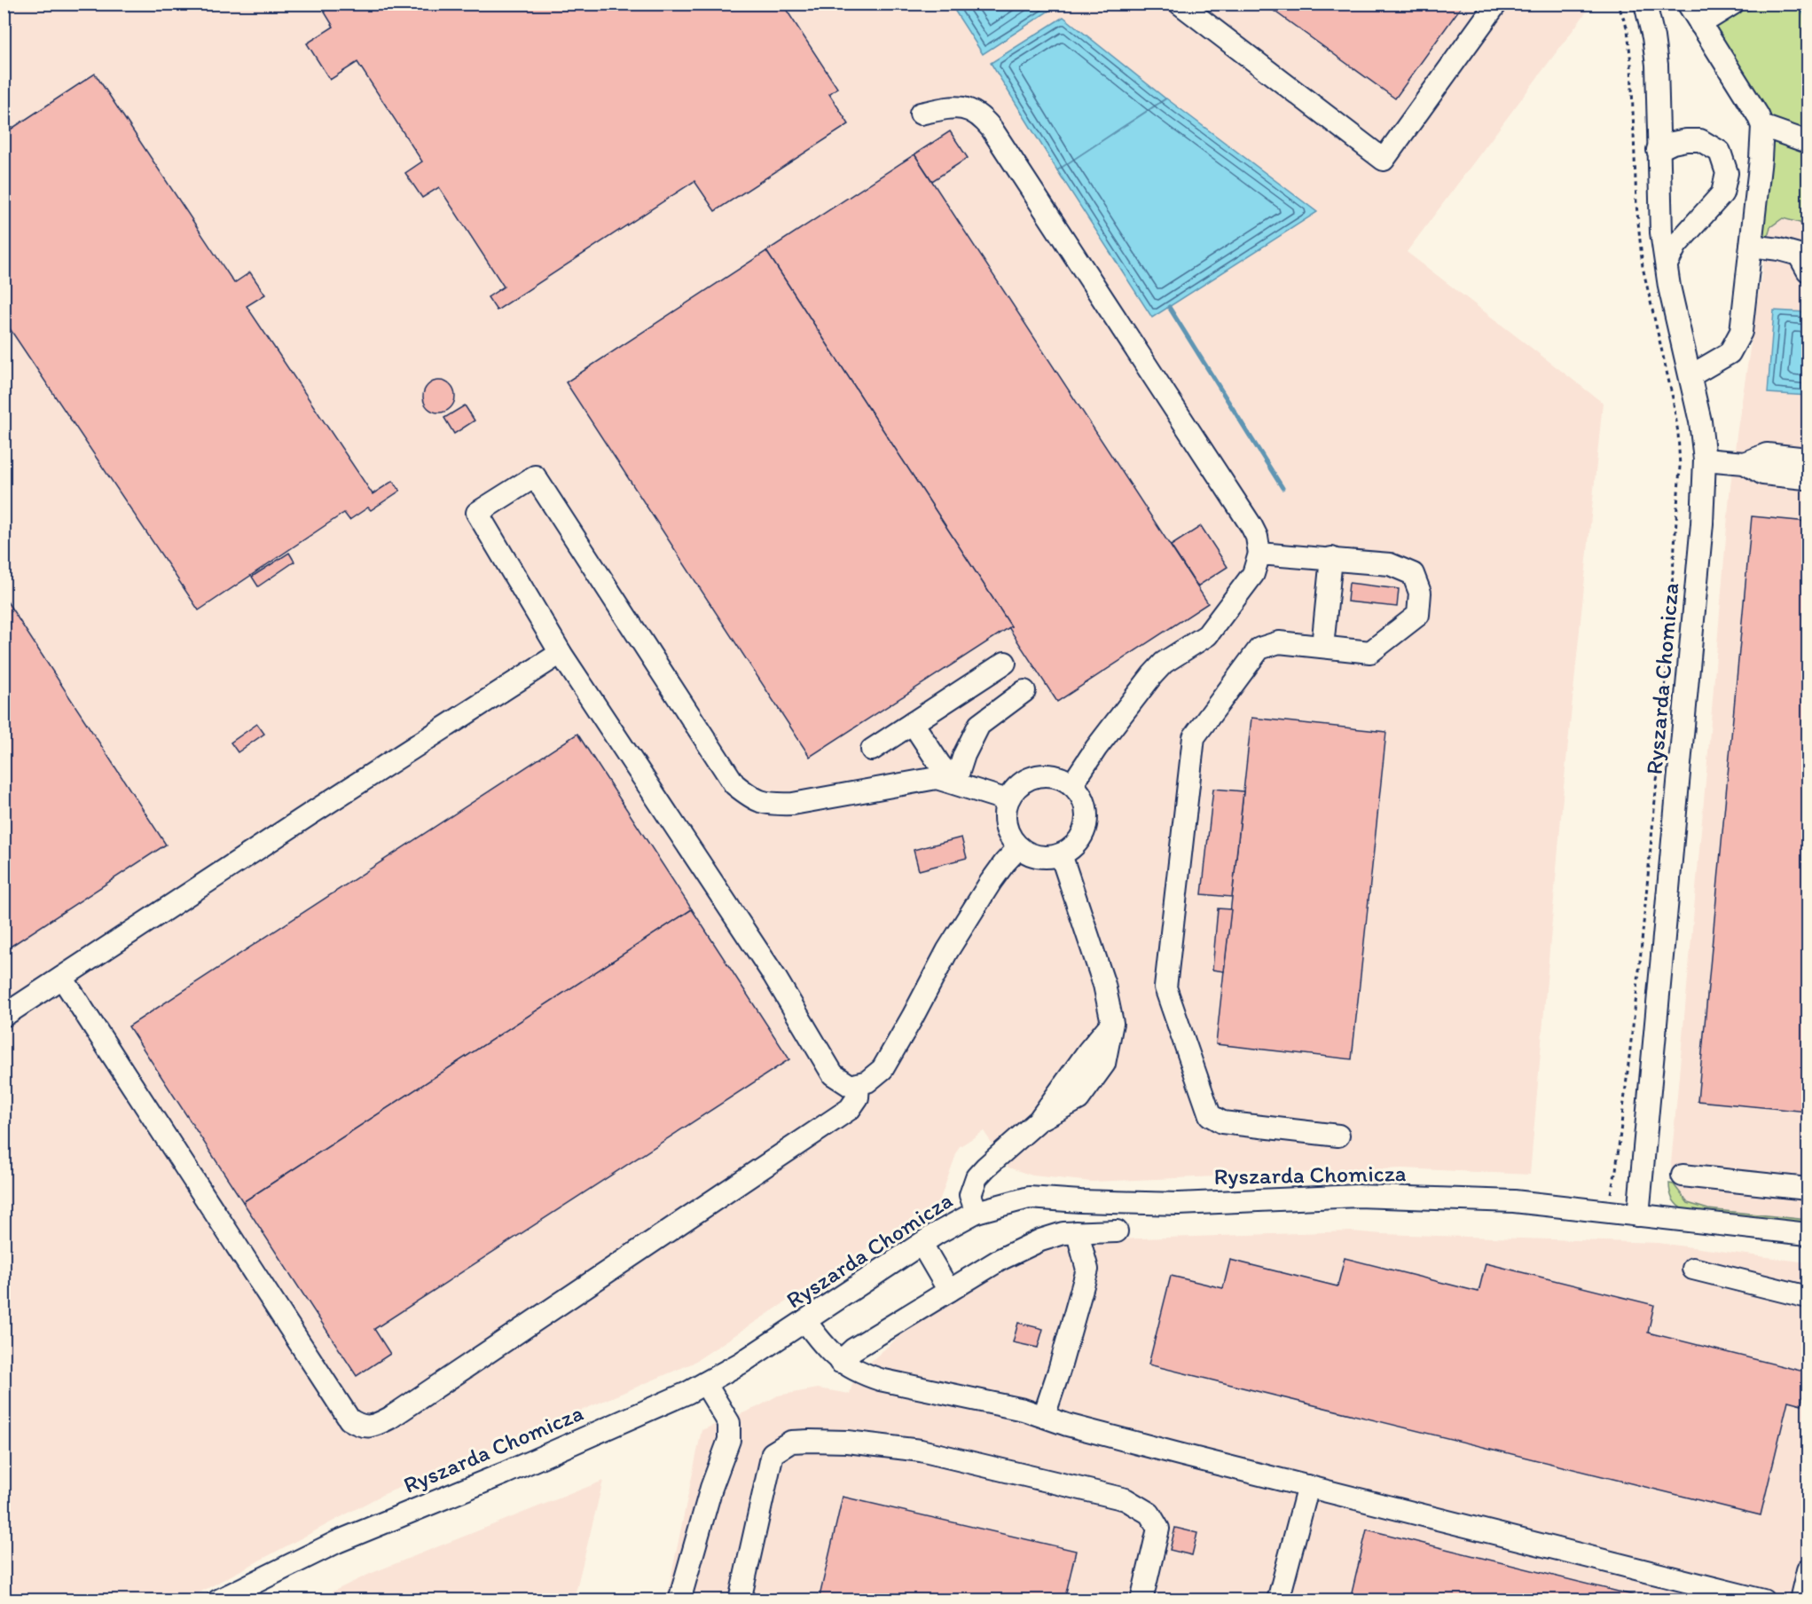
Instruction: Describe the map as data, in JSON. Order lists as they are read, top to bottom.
{
  "streets": {
    "street": ["Ryszarda Chomicza"]
  }
}
